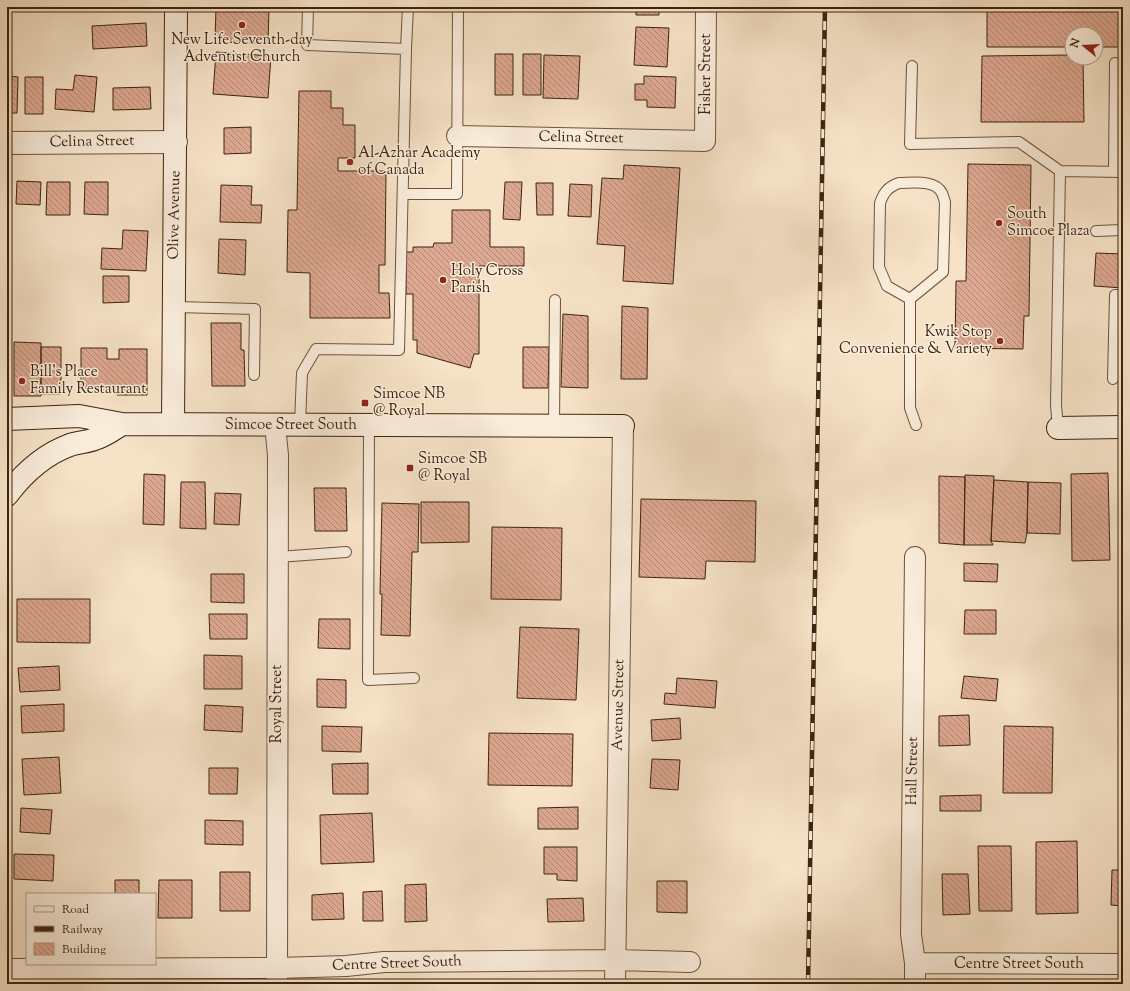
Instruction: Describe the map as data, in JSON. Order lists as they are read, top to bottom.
{
  "streets": {
    "main road": ["Celina Street", "Olive Avenue", "Simcoe Street South"],
    "street": [
      "Fisher Street",
      "Royal Street",
      "Avenue Street",
      "Hall Street",
      "Centre Street South"
    ]
  },
  "crossings": [
    ["Fisher Street", "Celina Street"],
    ["Celina Street", "Olive Avenue"],
    ["Olive Avenue", "Simcoe Street South"],
    ["Simcoe Street South", "Royal Street"],
    ["Simcoe Street South", "Avenue Street"],
    ["Royal Street", "Centre Street South"],
    ["Avenue Street", "Centre Street South"],
    ["Hall Street", "Centre Street South"]
  ],
  "places": {
    "other": [
      "New Life Seventh-day Adventist Church",
      "Al-Azhar Academy of Canada",
      "South Simcoe Plaza",
      "Holy Cross Parish",
      "Kwik Stop Convenience & Variety",
      "Bill's Place Family Restaurant"
    ],
    "transit": ["Simcoe NB @ Royal", "Simcoe SB @ Royal"]
  },
  "legend": ["Road", "Railway", "Building"],
  "north": "left"
}
